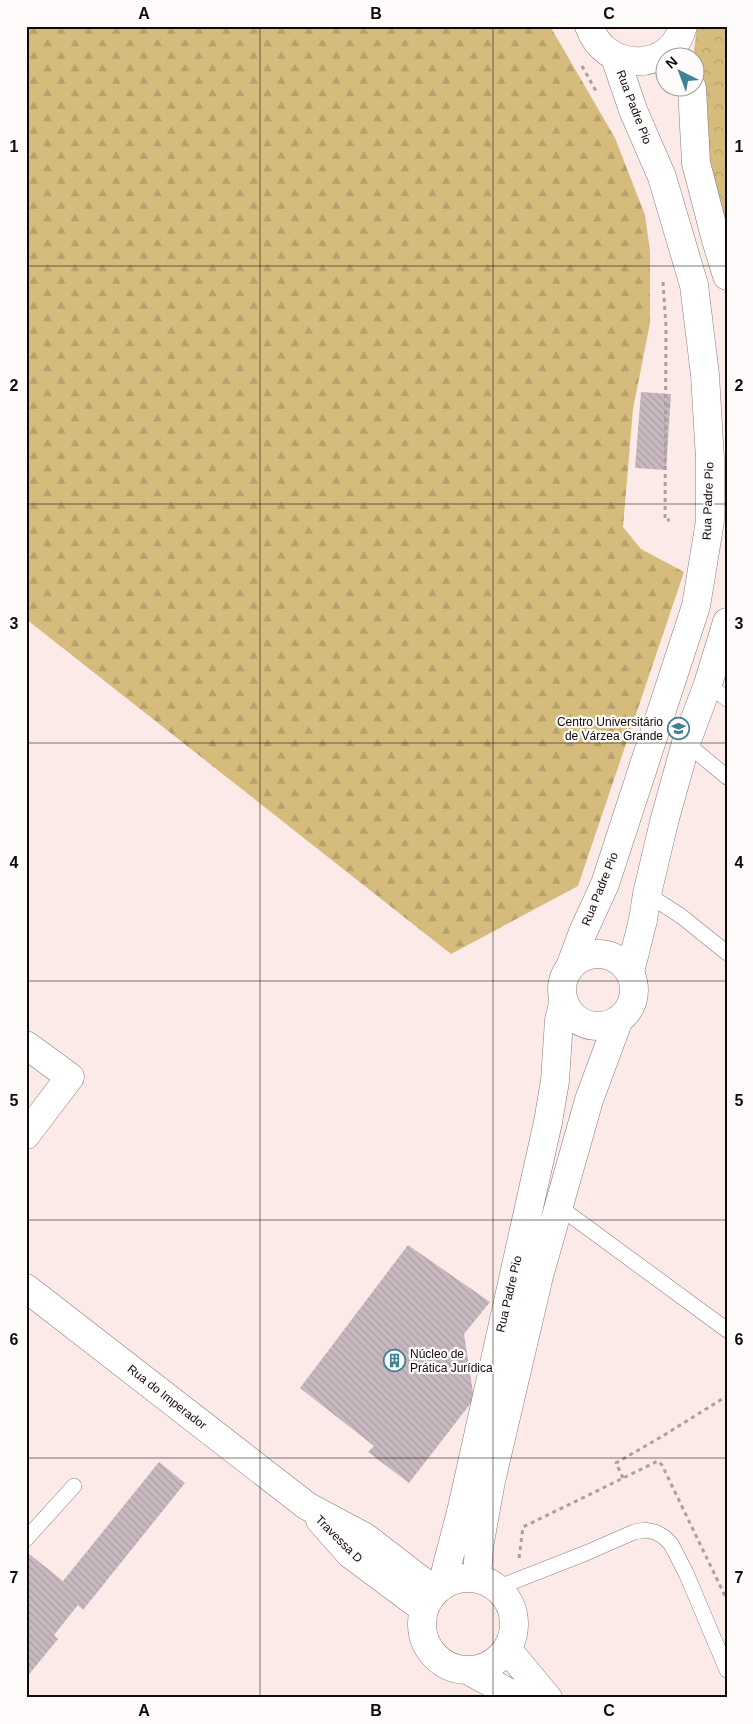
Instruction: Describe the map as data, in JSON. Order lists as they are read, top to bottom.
{
  "streets": {
    "street": ["Rua Padre Pio", "Rua do Imperador", "Travessa D"]
  },
  "crossings": [
    ["Rua Padre Pio", "Travessa D"],
    ["Rua do Imperador", "Travessa D"]
  ],
  "places": {
    "school or university": ["Centro Universitário de Várzea Grande"],
    "building": ["Núcleo de Prática Jurídica"]
  },
  "north": "top left",
  "grid": {
    "columns": ["A", "B", "C"],
    "rows": [
      "1",
      "2",
      "3",
      "4",
      "5",
      "6",
      "7"
    ]
  }
}
